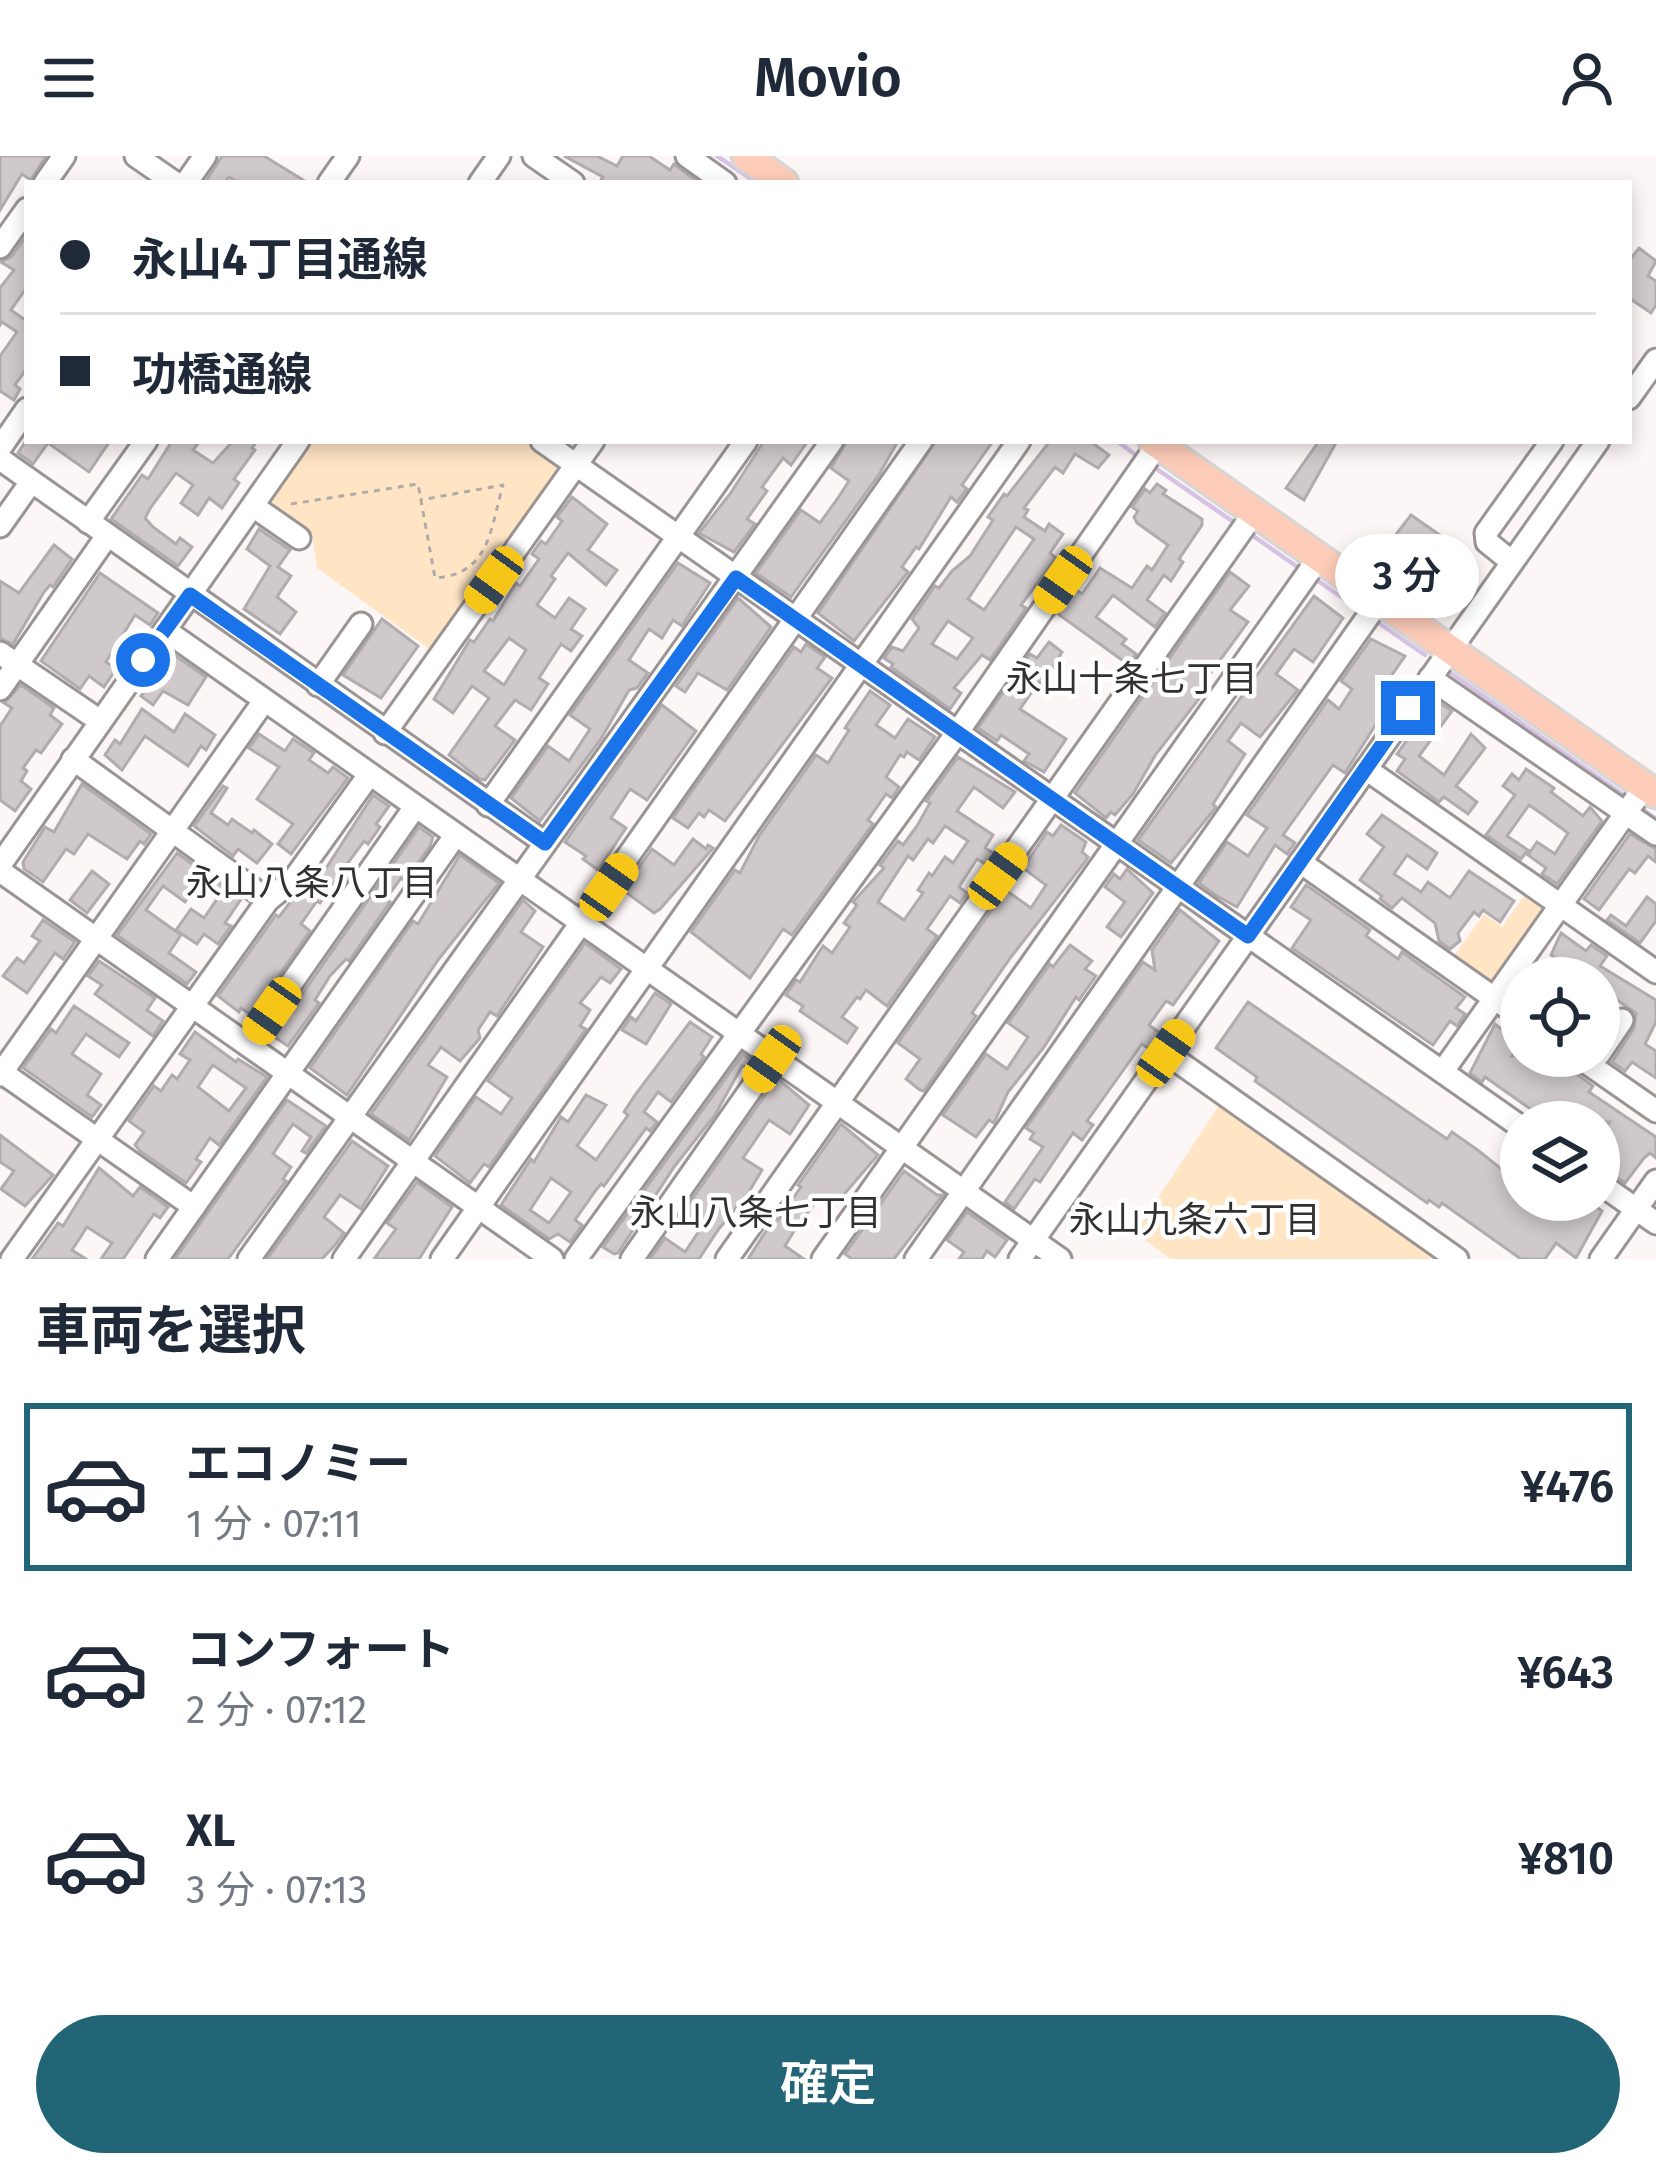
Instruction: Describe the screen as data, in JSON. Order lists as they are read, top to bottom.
{
  "districts": [
    "永山十条七丁目",
    "永山八条八丁目",
    "永山八条七丁目",
    "永山九条六丁目"
  ],
  "page": {
    "header": "Movio",
    "banner": ["永山4丁目通線", "功橋通線"],
    "bubble": "3 分",
    "heading": "車両を選択",
    "list": [
      {
        "name": "エコノミー",
        "note": "1 分 · 07:11",
        "value": "¥476"
      },
      {
        "name": "コンフォート",
        "note": "2 分 · 07:12",
        "value": "¥643"
      },
      {
        "name": "XL",
        "note": "3 分 · 07:13",
        "value": "¥810"
      }
    ],
    "buttons": "確定"
  }
}
